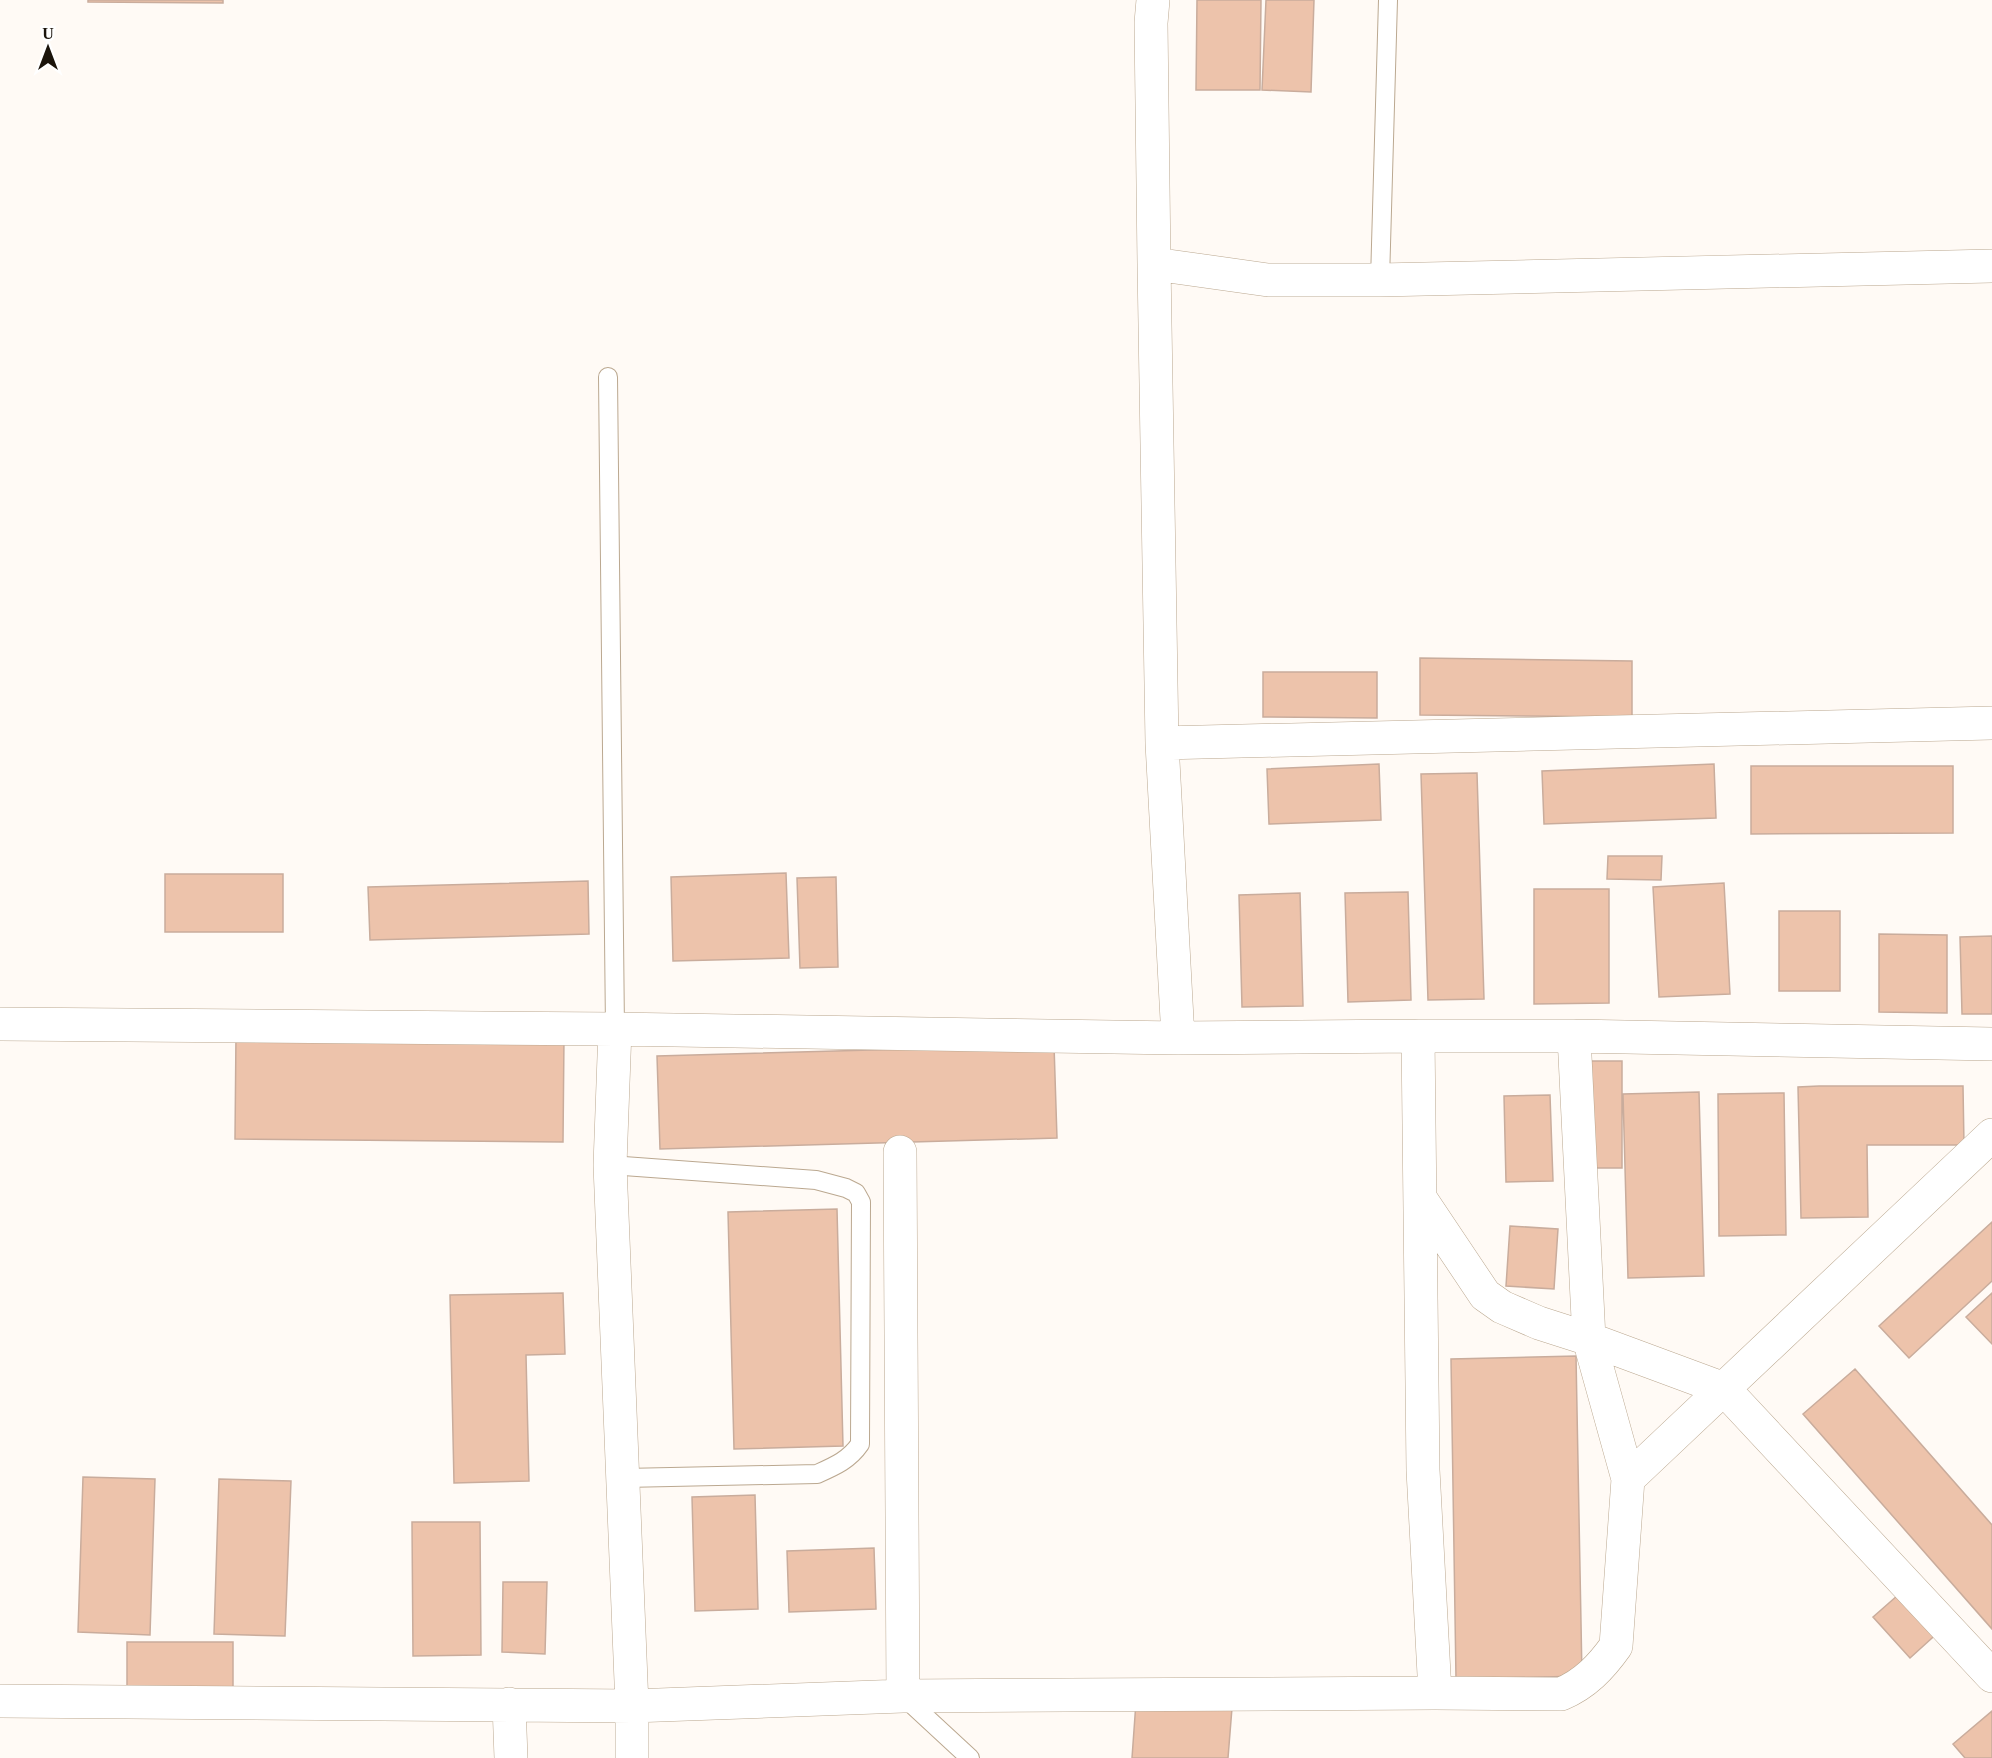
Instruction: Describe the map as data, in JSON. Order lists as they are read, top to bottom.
{
  "north": "top"
}
